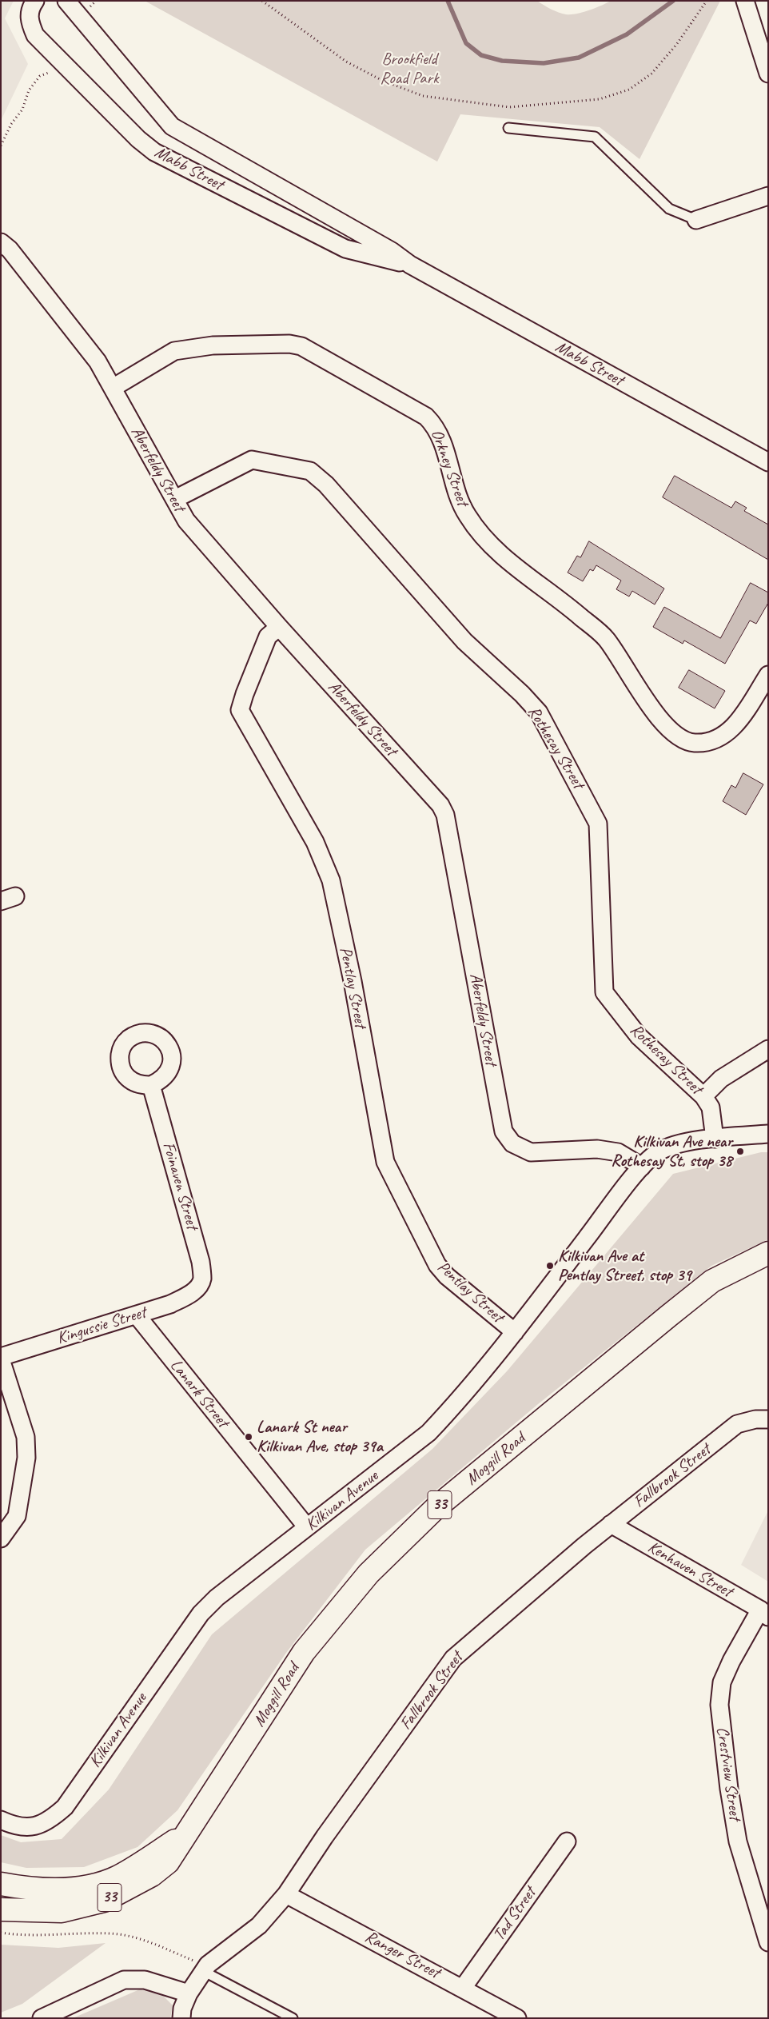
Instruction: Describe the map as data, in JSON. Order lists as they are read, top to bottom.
{
  "streets": {
    "main road": ["Moggill Road", "33"],
    "street": [
      "Mabb Street",
      "Orkney Street",
      "Aberfeldy Street",
      "Rothesay Street",
      "Pentlay Street",
      "Foinaven Street",
      "Kingussie Street",
      "Lanark Street",
      "Fallbrook Street",
      "Kilkivan Avenue",
      "Kenhaven Street",
      "Crestview Street",
      "Tad Street",
      "Ranger Street"
    ]
  },
  "crossings": [
    ["Orkney Street", "Aberfeldy Street"],
    ["Aberfeldy Street", "Rothesay Street"],
    ["Aberfeldy Street", "Pentlay Street"],
    ["Aberfeldy Street", "Kilkivan Avenue"],
    ["Rothesay Street", "Kilkivan Avenue"],
    ["Pentlay Street", "Kilkivan Avenue"],
    ["Foinaven Street", "Kingussie Street"],
    ["Kingussie Street", "Lanark Street"],
    ["Lanark Street", "Kilkivan Avenue"],
    ["Fallbrook Street", "Kenhaven Street"],
    ["Fallbrook Street", "Ranger Street"],
    ["Kenhaven Street", "Crestview Street"],
    ["Tad Street", "Ranger Street"]
  ],
  "parks": ["Brookfield Road Park"],
  "places": ["Kilkivan Ave near Rothesay St, stop 38", "Kilkivan Ave at Pentlay Street, stop 39", "Lanark St near Kilkivan Ave, stop 39a"]
}
